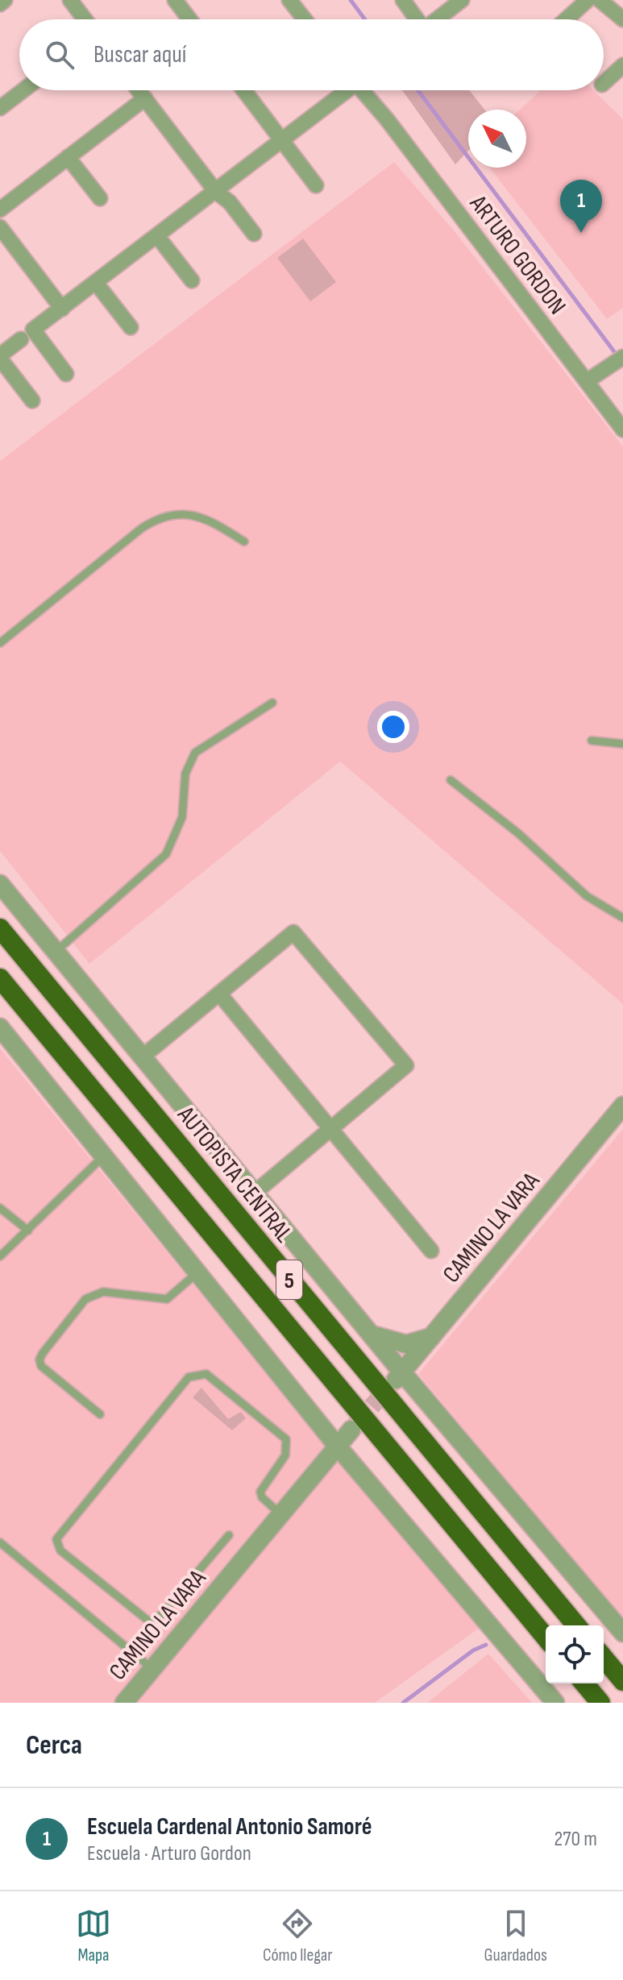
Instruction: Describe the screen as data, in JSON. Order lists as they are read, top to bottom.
{
  "streets": {
    "highway": ["AUTOPISTA CENTRAL", "5"],
    "street": ["ARTURO GORDON", "CAMINO LA VARA"]
  },
  "north": "top left",
  "page": {
    "search": "Buscar aquí",
    "pins": "1",
    "heading": "Cerca",
    "list": [
      {
        "mark": "1",
        "name": "Escuela Cardenal Antonio Samoré",
        "note": "Escuela · Arturo Gordon",
        "value": "270 m"
      }
    ],
    "nav": ["Mapa", "Cómo llegar", "Guardados"]
  }
}
